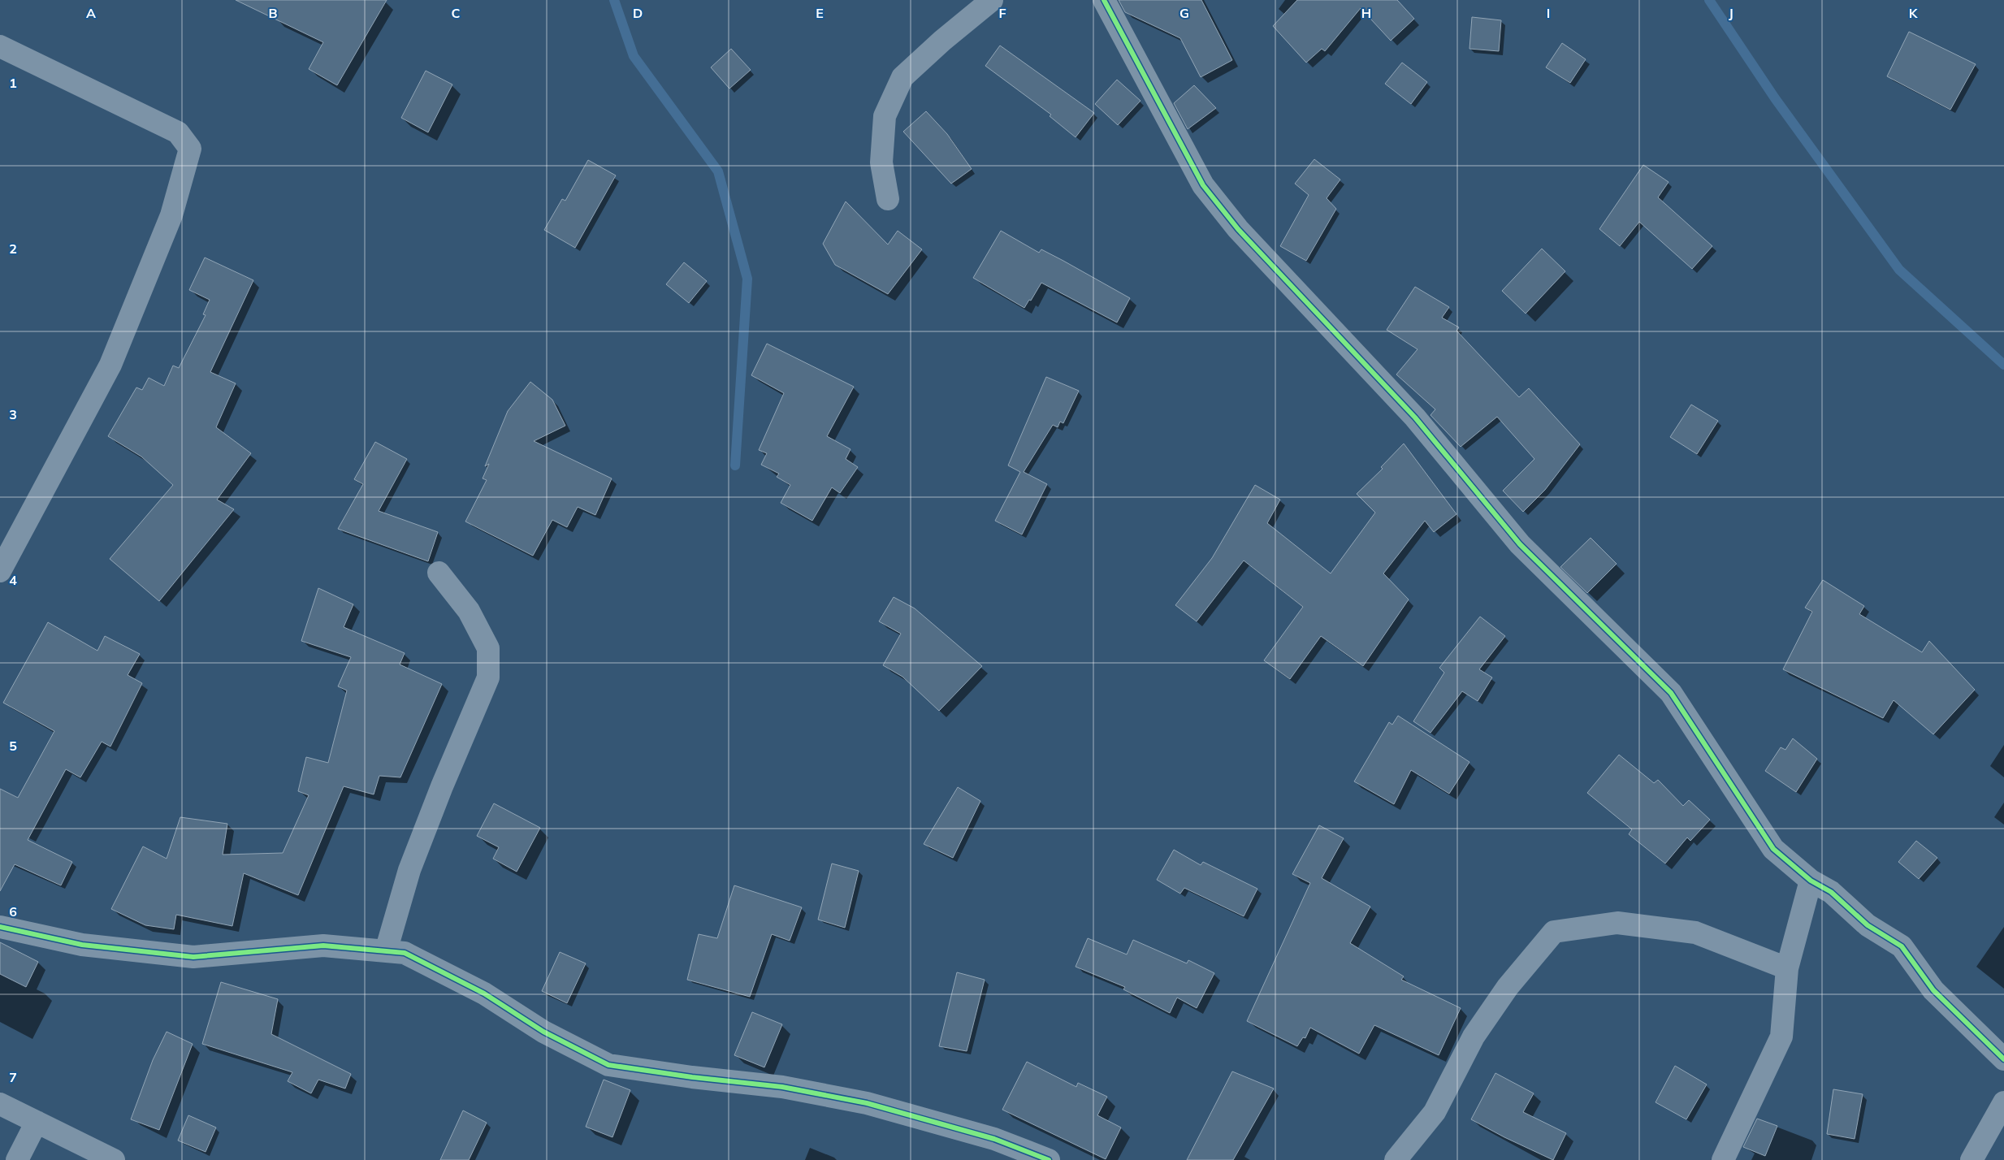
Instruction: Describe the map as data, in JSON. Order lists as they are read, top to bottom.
{
  "grid": {
    "columns": [
      "A",
      "B",
      "C",
      "D",
      "E",
      "F",
      "G",
      "H",
      "I",
      "J",
      "K"
    ],
    "rows": [
      "1",
      "2",
      "3",
      "4",
      "5",
      "6",
      "7"
    ]
  }
}
